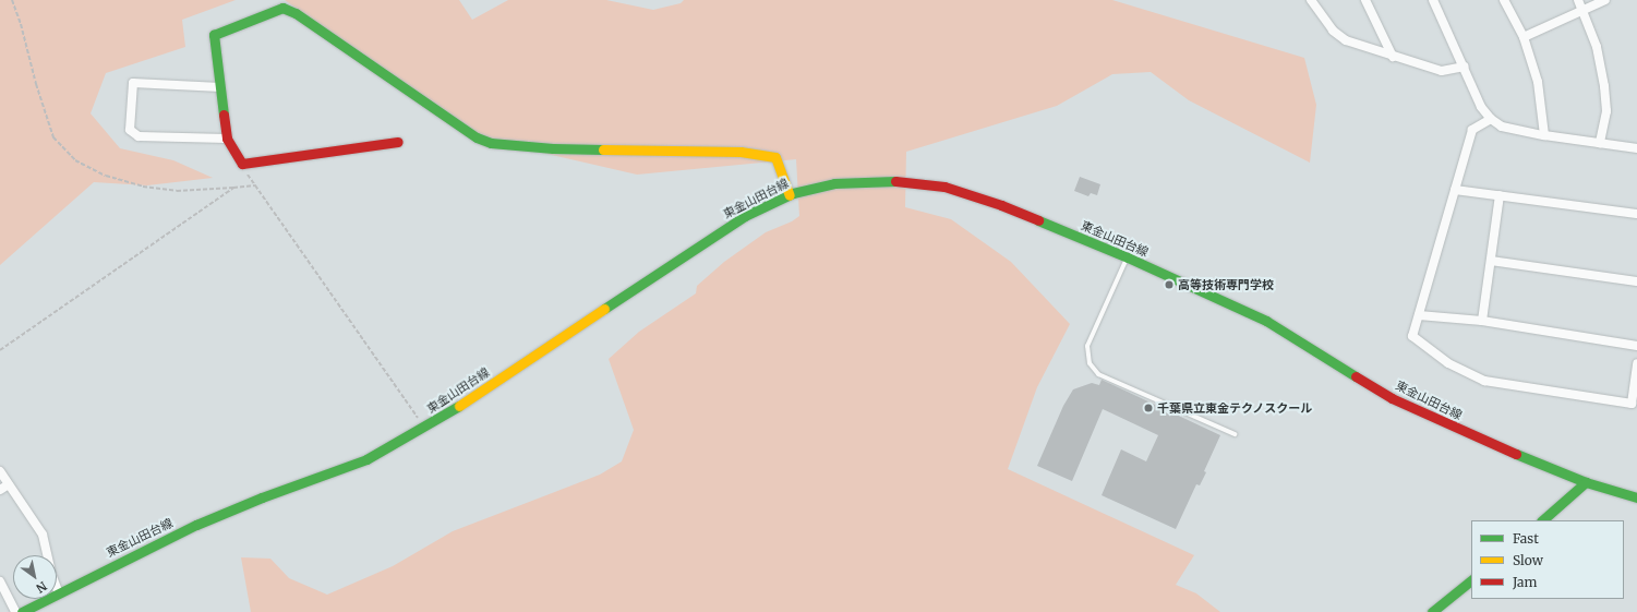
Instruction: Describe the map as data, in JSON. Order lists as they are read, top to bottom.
{
  "streets": {
    "main road": ["東金山田台線"]
  },
  "places": ["高等技術専門学校", "千葉県立東金テクノスクール"],
  "legend": ["Fast", "Slow", "Jam"],
  "north": "bottom right"
}
